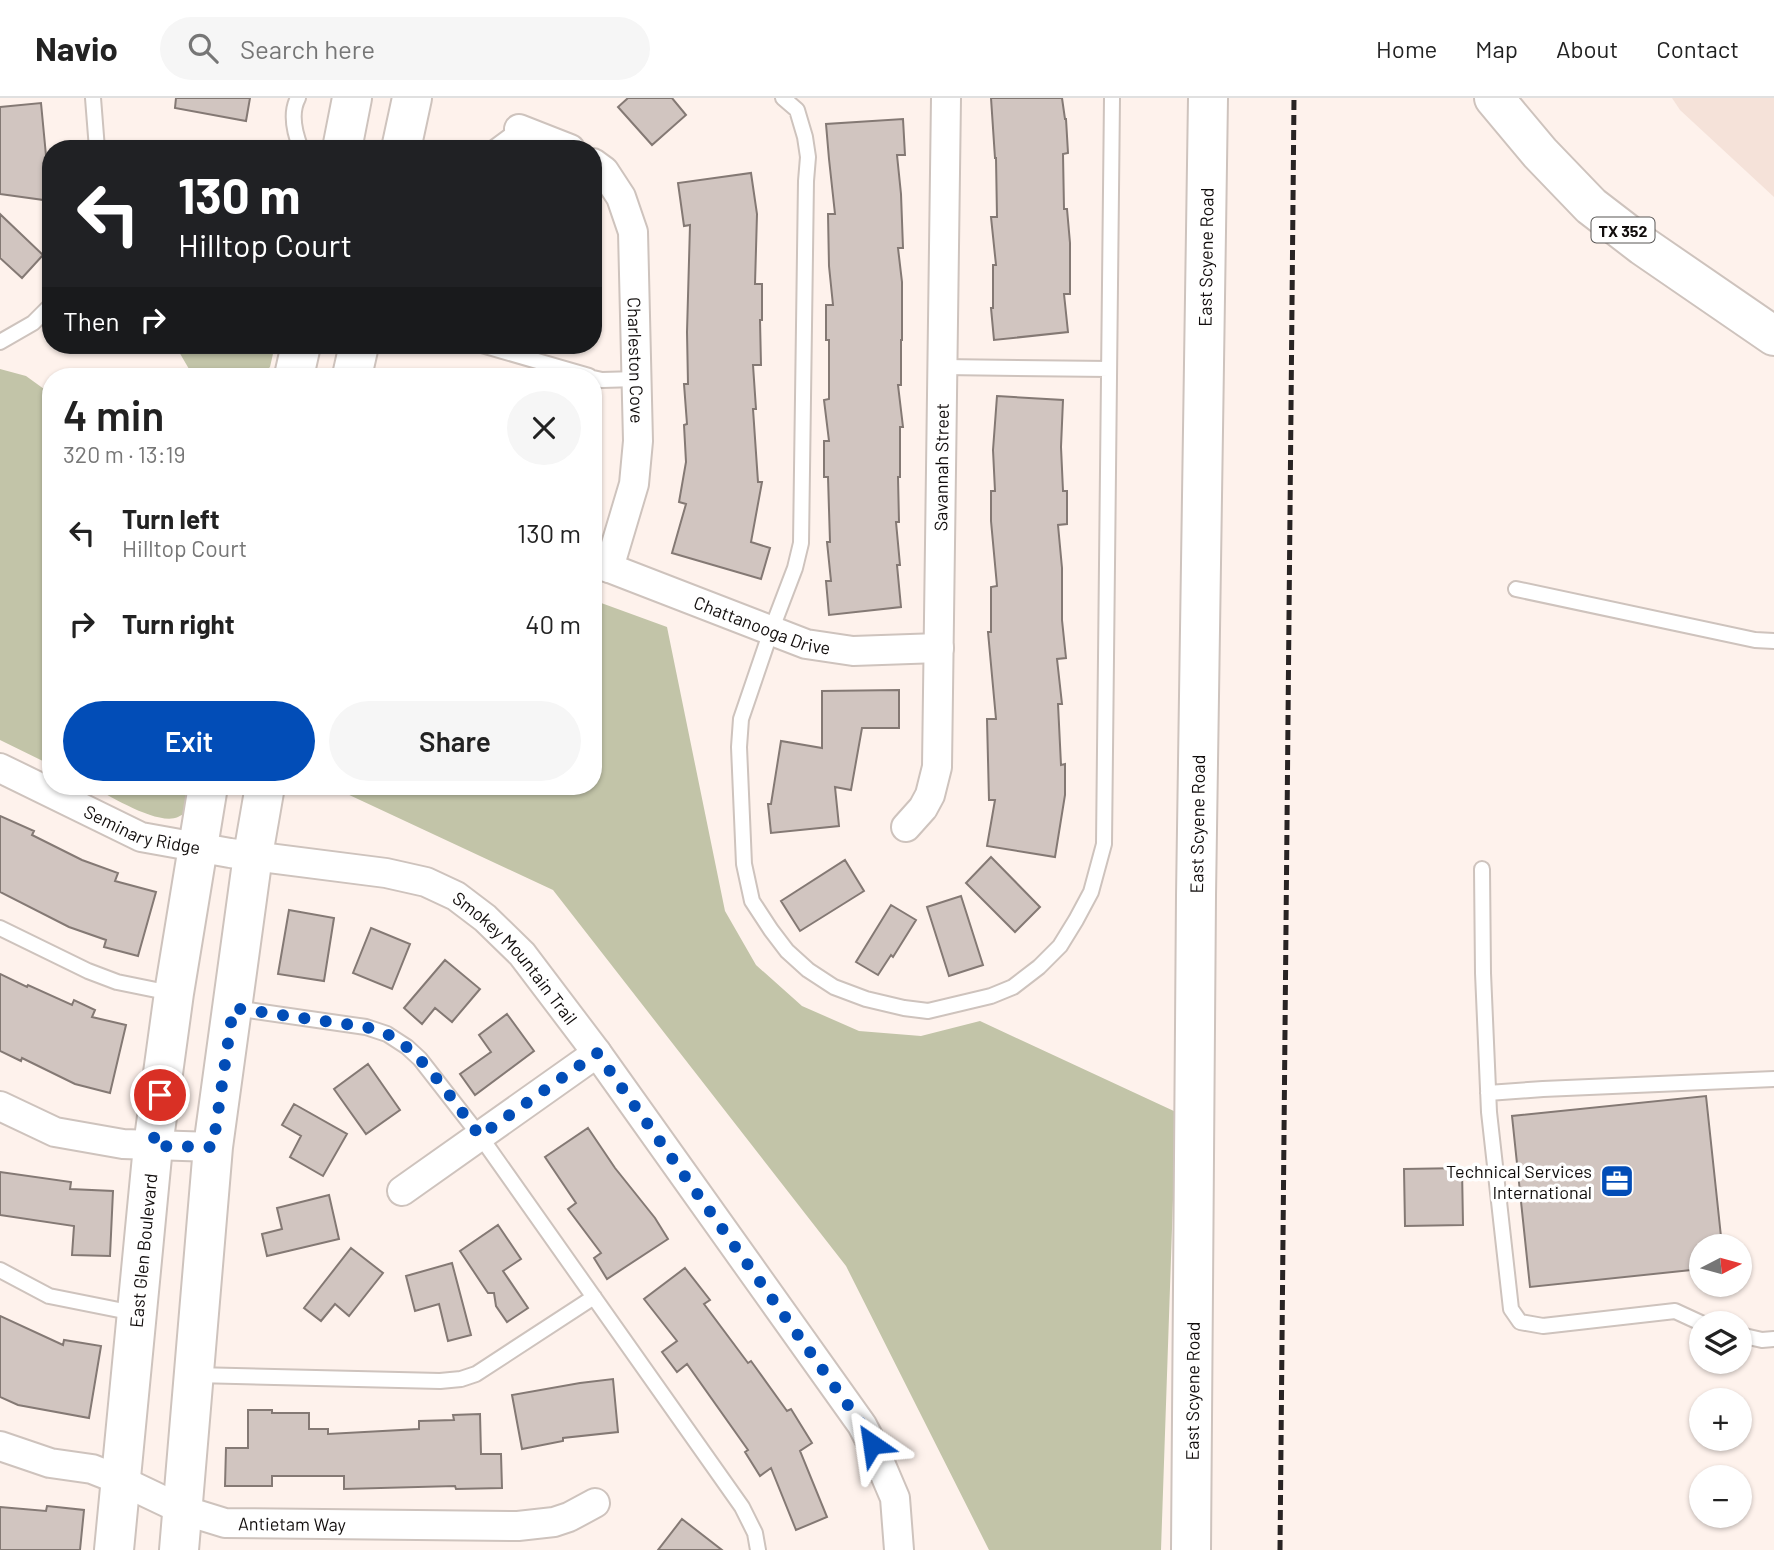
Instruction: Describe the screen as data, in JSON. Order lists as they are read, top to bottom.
{
  "streets": {
    "main road": ["TX 352", "East Scyene Road", "East Glen Boulevard"],
    "street": [
      "Charleston Cove",
      "Savannah Street",
      "Chattanooga Drive",
      "Seminary Ridge",
      "Smokey Mountain Trail",
      "Antietam Way"
    ]
  },
  "crossings": [
    ["Savannah Street", "Chattanooga Drive"],
    ["Seminary Ridge", "Smokey Mountain Trail"],
    ["Seminary Ridge", "East Glen Boulevard"],
    ["East Glen Boulevard", "Antietam Way"]
  ],
  "places": {
    "office": ["Technical Services International"]
  },
  "north": "right",
  "page": {
    "header": "Navio",
    "search": "Search here",
    "nav": [
      "Home",
      "Map",
      "About",
      "Contact"
    ],
    "turn": ["130 m", "Hilltop Court"],
    "then": "Then",
    "heading": ["4 min", "320 m · 13:19"],
    "list": [
      {
        "name": "Turn left",
        "note": "Hilltop Court",
        "value": "130 m"
      },
      {
        "name": "Turn right",
        "value": "40 m"
      }
    ],
    "buttons": ["Exit", "Share"],
    "map_buttons": ["+", "−"]
  }
}
